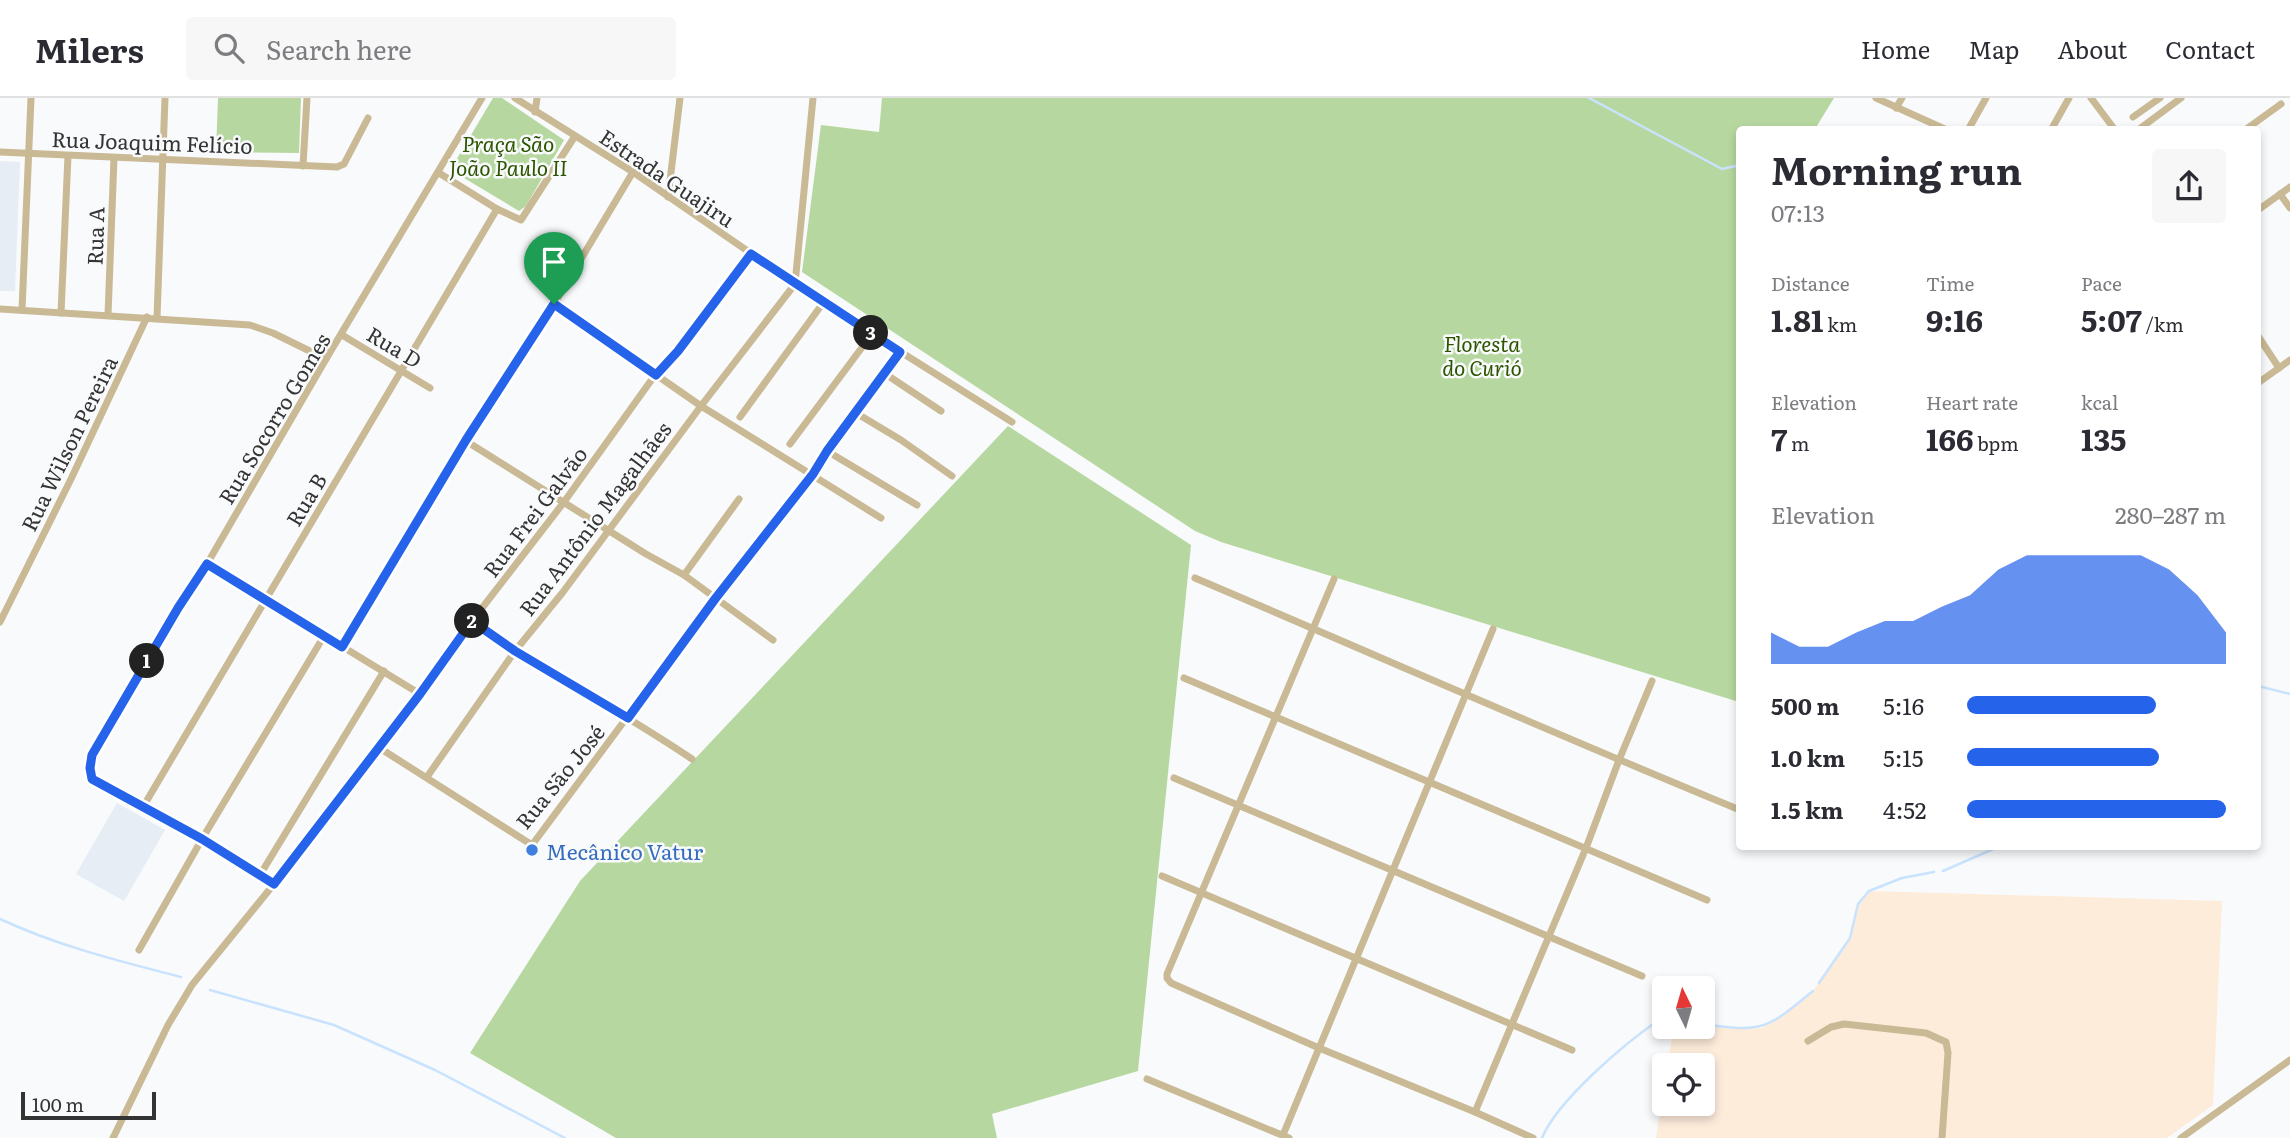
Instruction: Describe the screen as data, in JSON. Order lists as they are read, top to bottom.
{
  "streets": {
    "street": [
      "Rua Joaquim Felício",
      "Estrada Guajiru",
      "Rua A",
      "Rua D",
      "Rua Socorro Gomes",
      "Rua Wilson Pereira",
      "Rua B",
      "Rua Frei Galvão",
      "Rua Antônio Magalhães",
      "Rua São José"
    ]
  },
  "crossings": [
    ["Rua Joaquim Felício", "Rua A"],
    ["Estrada Guajiru", "Rua Frei Galvão"],
    ["Estrada Guajiru", "Rua Antônio Magalhães"],
    ["Estrada Guajiru", "Rua São José"],
    ["Rua D", "Rua Socorro Gomes"],
    ["Rua D", "Rua B"],
    ["Rua Socorro Gomes", "Rua B"],
    ["Rua Frei Galvão", "Rua São José"],
    ["Rua Antônio Magalhães", "Rua São José"]
  ],
  "parks": ["Praça São João Paulo II", "Floresta do Curió"],
  "places": ["Mecânico Vatur"],
  "scale_bar": "100 m",
  "north": "top",
  "page": {
    "header": "Milers",
    "search": "Search here",
    "nav": [
      "Home",
      "Map",
      "About",
      "Contact"
    ],
    "heading": ["Morning run", "07:13"],
    "stats": [
      ["Distance", "1.81 km"],
      ["Time", "9:16"],
      ["Pace", "5:07 /km"],
      ["Elevation", "7 m"],
      ["Heart rate", "166 bpm"],
      ["kcal", "135"]
    ],
    "pins": ["3", "2", "1"],
    "chart": ["Elevation", "280–287 m"],
    "list": [
      {
        "name": "500 m",
        "note": "5:16"
      },
      {
        "name": "1.0 km",
        "note": "5:15"
      },
      {
        "name": "1.5 km",
        "note": "4:52"
      }
    ],
    "scale": "100 m"
  }
}
